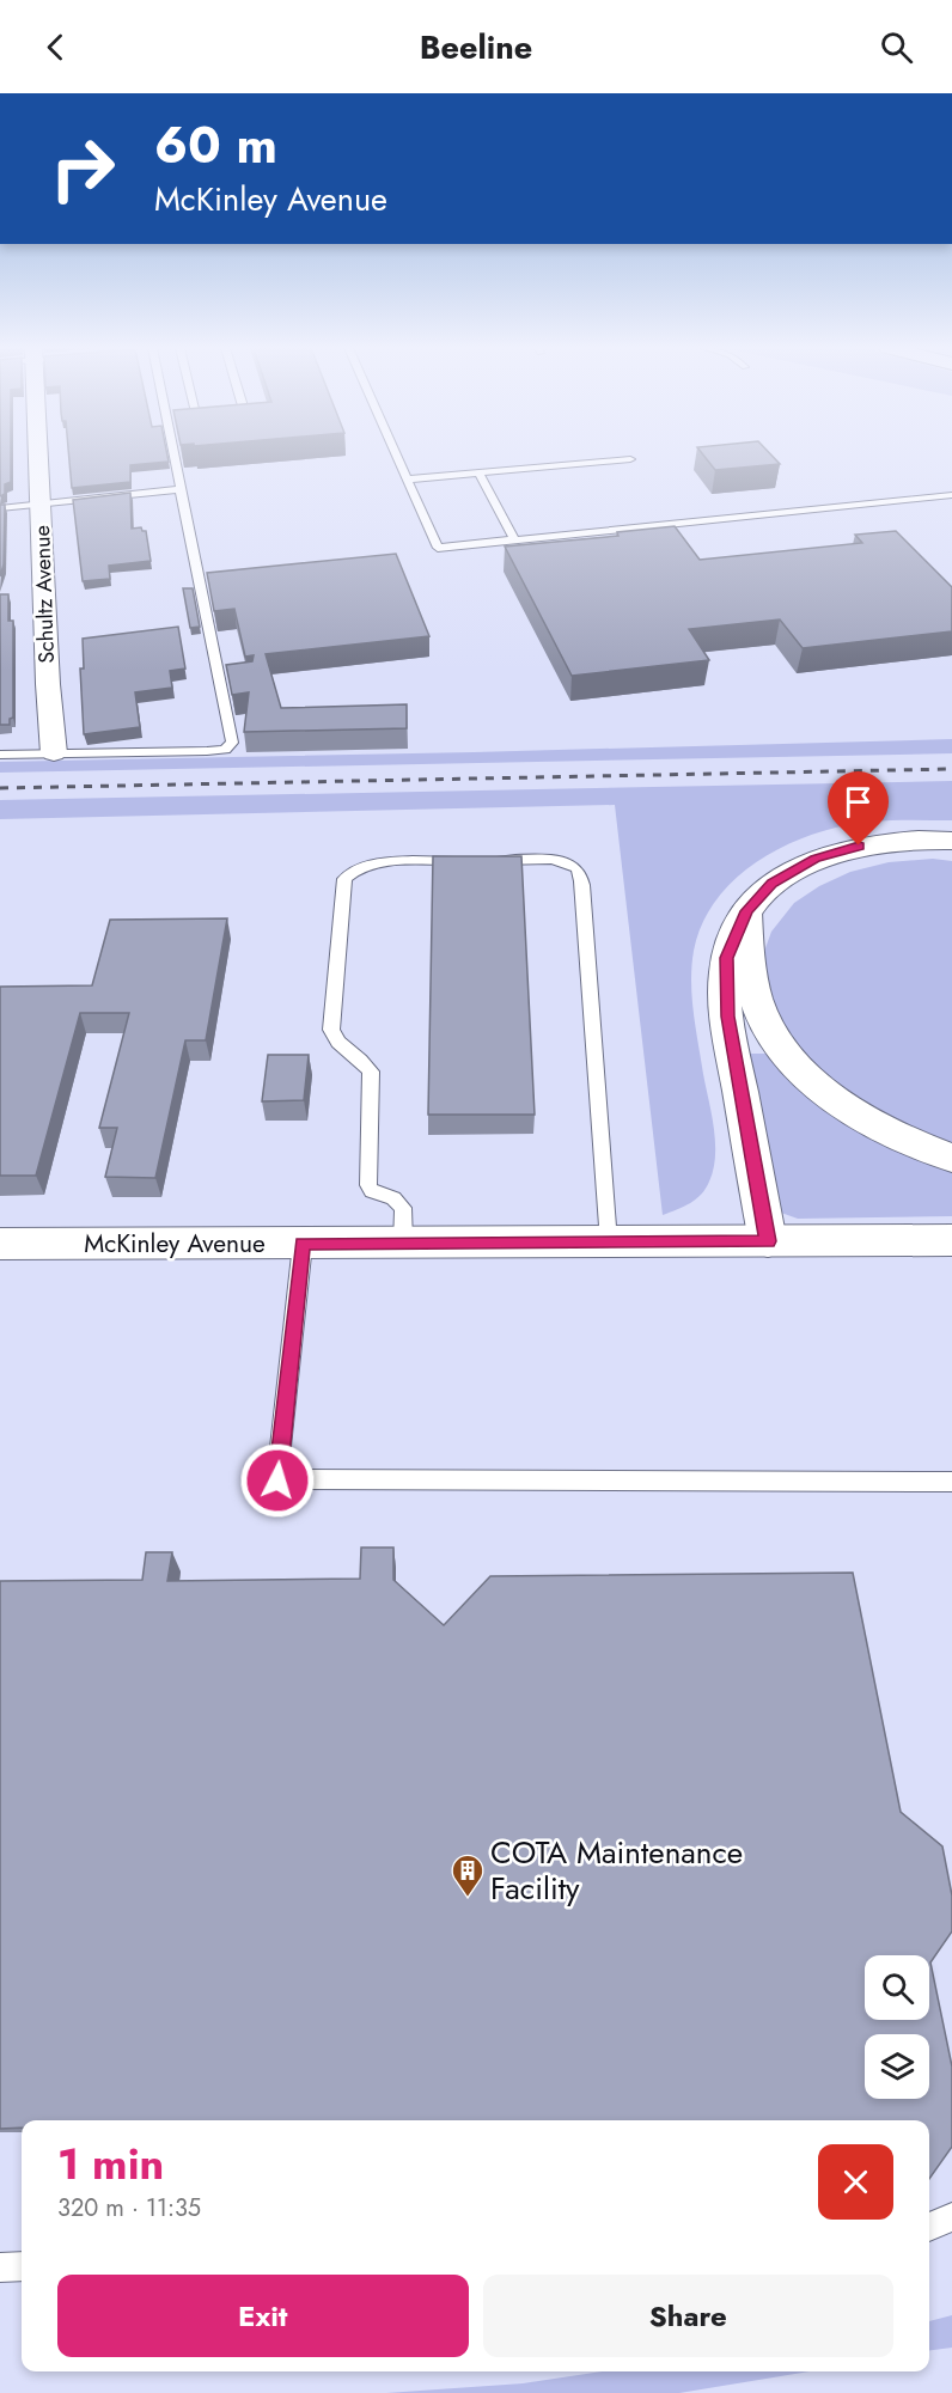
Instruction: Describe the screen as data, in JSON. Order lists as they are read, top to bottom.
{
  "streets": {
    "main road": ["McKinley Avenue"],
    "street": ["Schultz Avenue"]
  },
  "places": {
    "building": ["COTA Maintenance Facility"]
  },
  "page": {
    "header": "Beeline",
    "turn": ["60 m", "McKinley Avenue"],
    "heading": ["1 min", "320 m · 11:35"],
    "buttons": ["Exit", "Share"]
  }
}
